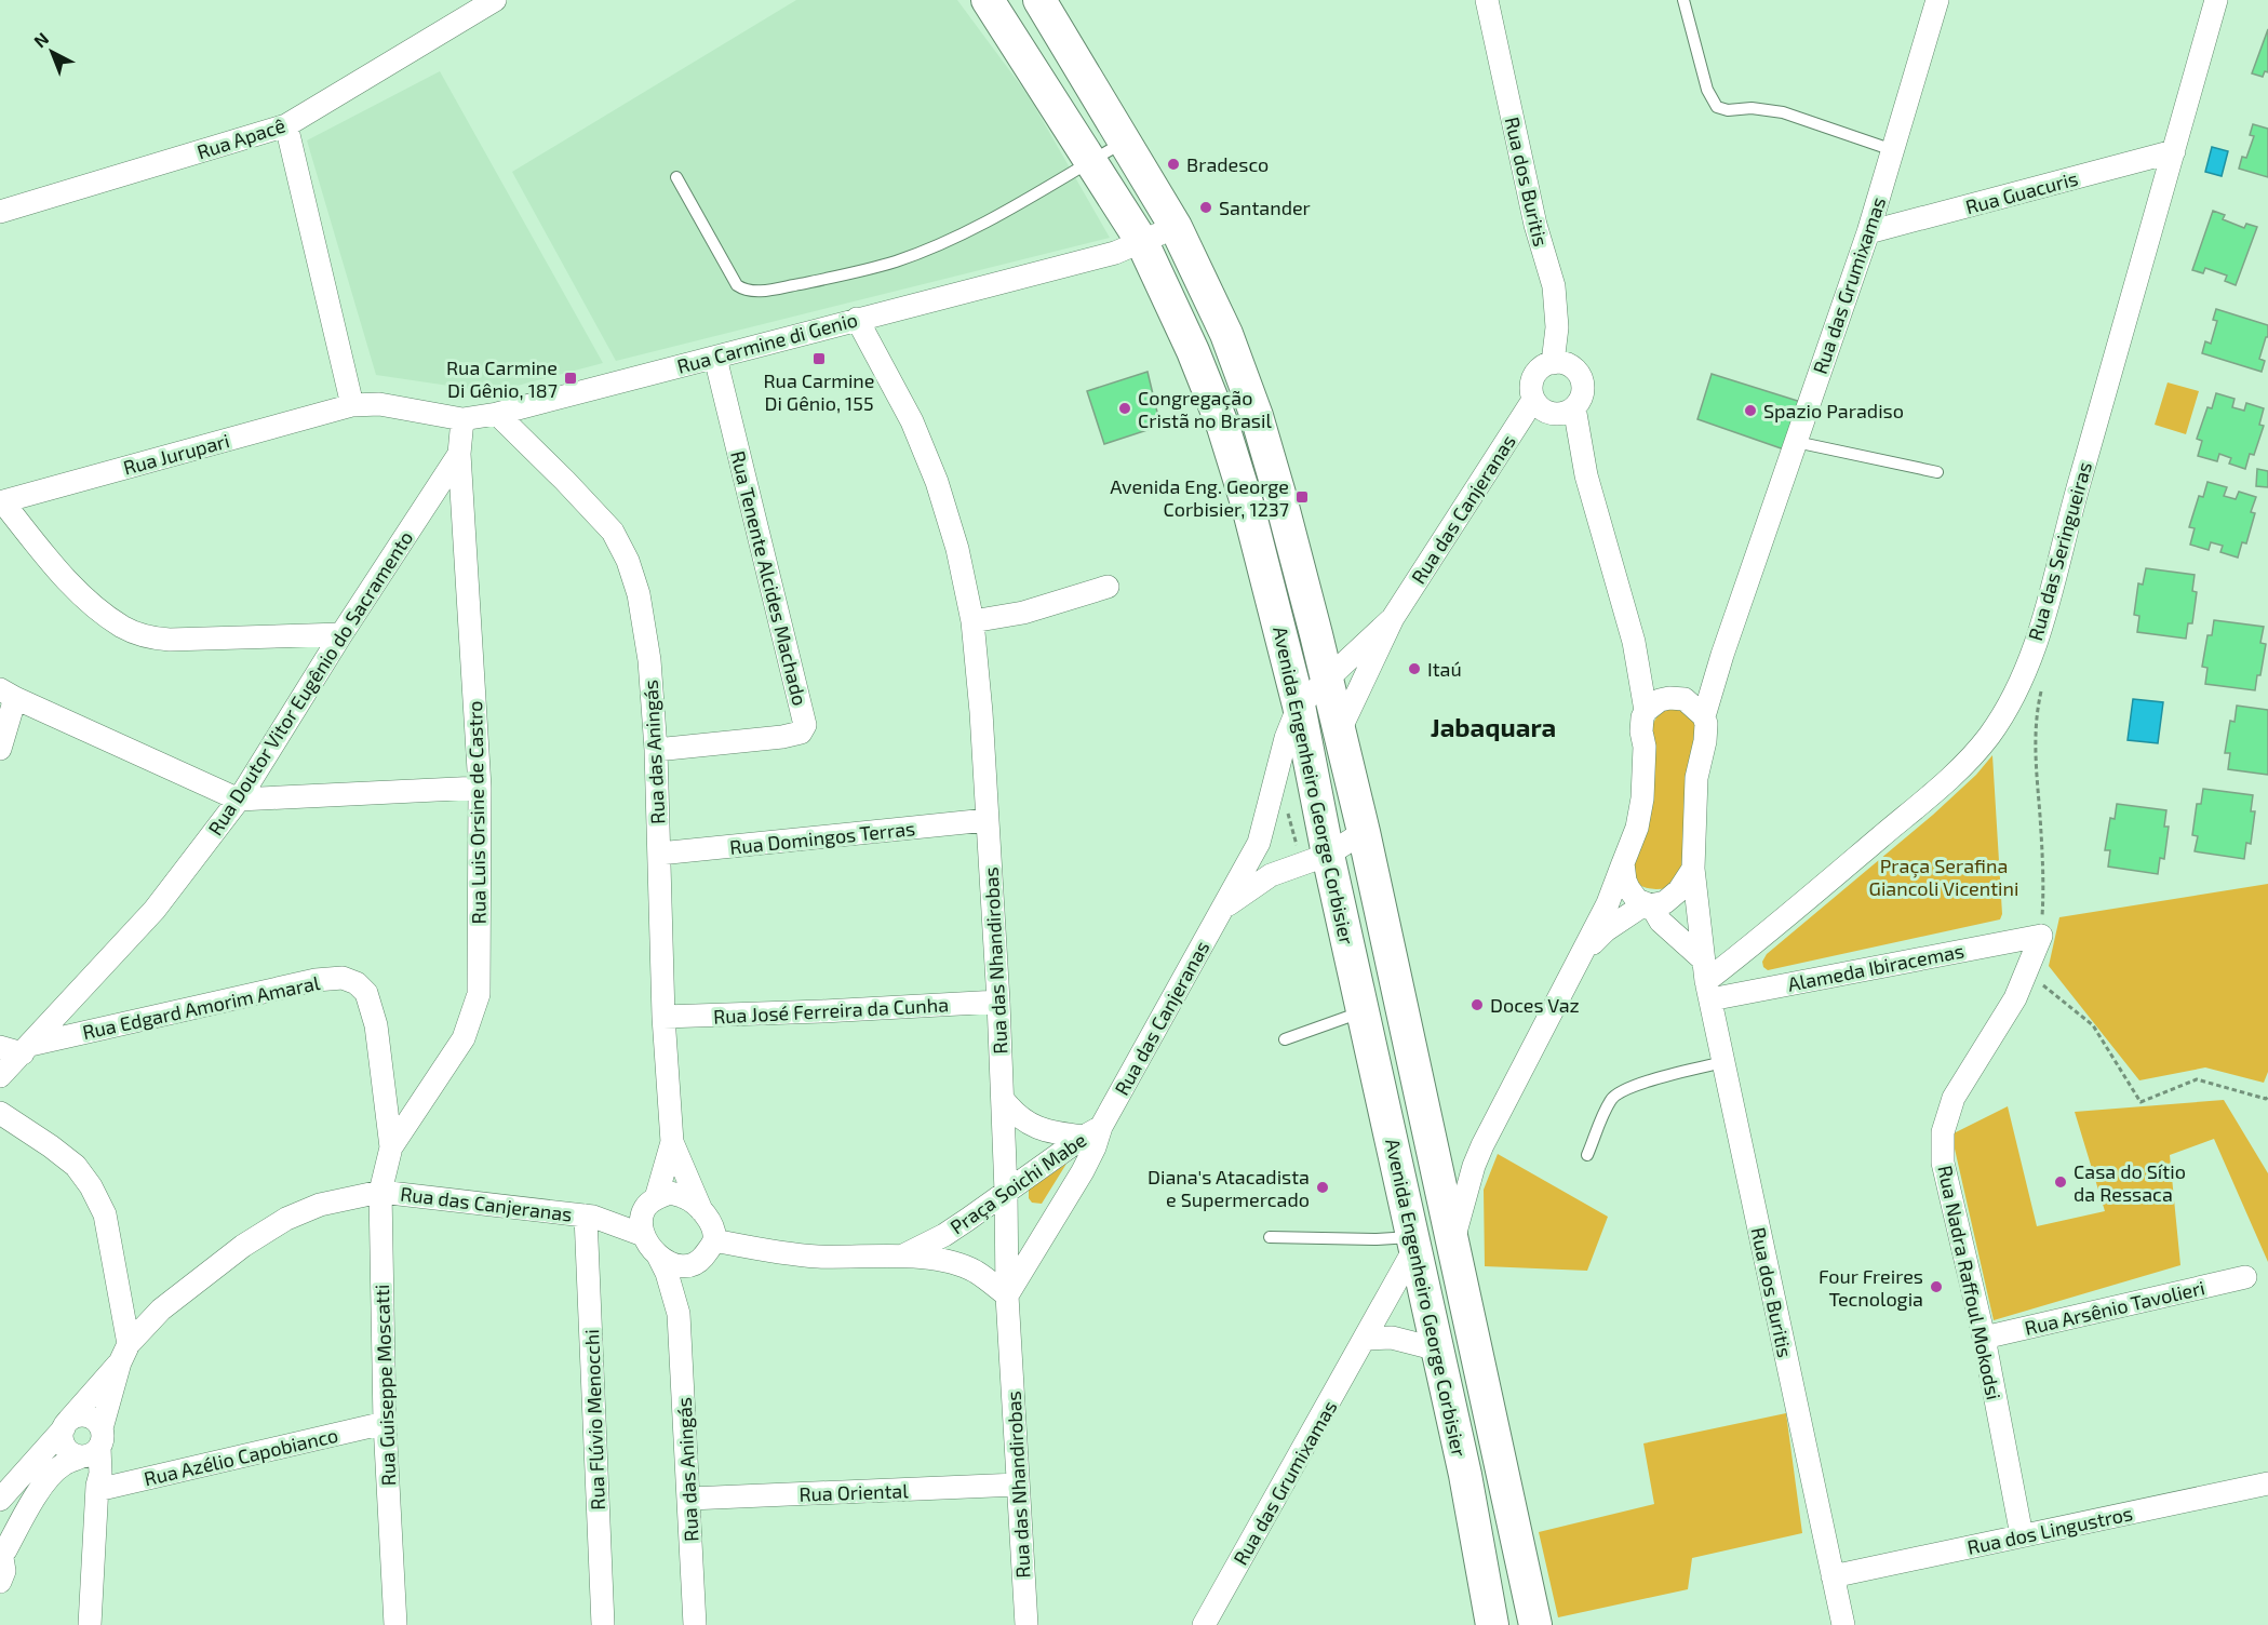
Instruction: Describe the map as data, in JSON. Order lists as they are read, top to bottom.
{
  "streets": {
    "main road": ["Avenida Engenheiro George Corbisier"],
    "street": [
      "Rua Apacê",
      "Rua dos Buritis",
      "Rua Guacuris",
      "Rua das Grumixamas",
      "Rua Carmine di Genio",
      "Rua Jurupari",
      "Rua das Canjeranas",
      "Rua das Seringueiras",
      "Rua Tenente Alcides Machado",
      "Rua Doutor Vitor Eugênio do Sacramento",
      "Rua das Aningás",
      "Rua Luis Orsine de Castro",
      "Rua Domingos Terras",
      "Rua das Nhandirobas",
      "Alameda Ibiracemas",
      "Rua Edgard Amorim Amaral",
      "Rua José Ferreira da Cunha",
      "Praça Soichi Mabe",
      "Rua Nadra Raffoul Mokodsi",
      "Rua Arsênio Tavolieri",
      "Rua Guiseppe Moscatti",
      "Rua Flúvio Menocchi",
      "Rua Azélio Capobianco",
      "Rua Oriental",
      "Rua dos Lingustros"
    ]
  },
  "crossings": [
    ["Rua dos Buritis", "Rua das Grumixamas"],
    ["Rua dos Buritis", "Rua das Canjeranas"],
    ["Rua dos Buritis", "Rua das Seringueiras"],
    ["Rua dos Buritis", "Alameda Ibiracemas"],
    ["Rua dos Buritis", "Rua dos Lingustros"],
    ["Rua Guacuris", "Rua das Grumixamas"],
    ["Rua Guacuris", "Rua das Seringueiras"],
    ["Rua das Grumixamas", "Avenida Engenheiro George Corbisier"],
    ["Rua Carmine di Genio", "Rua Jurupari"],
    ["Rua Carmine di Genio", "Rua Tenente Alcides Machado"],
    ["Rua Carmine di Genio", "Rua Doutor Vitor Eugênio do Sacramento"],
    ["Rua Carmine di Genio", "Rua das Aningás"],
    ["Rua Carmine di Genio", "Avenida Engenheiro George Corbisier"],
    ["Rua Carmine di Genio", "Rua das Nhandirobas"],
    ["Rua das Canjeranas", "Rua das Aningás"],
    ["Rua das Canjeranas", "Avenida Engenheiro George Corbisier"],
    ["Rua das Canjeranas", "Praça Soichi Mabe"],
    ["Rua das Canjeranas", "Rua Guiseppe Moscatti"],
    ["Rua das Canjeranas", "Rua Flúvio Menocchi"],
    ["Rua das Seringueiras", "Alameda Ibiracemas"],
    ["Rua Tenente Alcides Machado", "Rua das Aningás"],
    ["Rua Doutor Vitor Eugênio do Sacramento", "Rua Luis Orsine de Castro"],
    ["Rua Doutor Vitor Eugênio do Sacramento", "Rua Edgard Amorim Amaral"],
    ["Rua das Aningás", "Rua Domingos Terras"],
    ["Rua das Aningás", "Rua José Ferreira da Cunha"],
    ["Rua das Aningás", "Rua Oriental"],
    ["Rua Luis Orsine de Castro", "Rua Edgard Amorim Amaral"],
    ["Rua Luis Orsine de Castro", "Rua Guiseppe Moscatti"],
    ["Rua Domingos Terras", "Rua das Nhandirobas"],
    ["Rua das Nhandirobas", "Rua José Ferreira da Cunha"],
    ["Rua das Nhandirobas", "Praça Soichi Mabe"],
    ["Rua das Nhandirobas", "Rua Oriental"],
    ["Alameda Ibiracemas", "Rua Nadra Raffoul Mokodsi"],
    ["Rua Edgard Amorim Amaral", "Rua Guiseppe Moscatti"],
    ["Rua Nadra Raffoul Mokodsi", "Rua Arsênio Tavolieri"],
    ["Rua Nadra Raffoul Mokodsi", "Rua dos Lingustros"],
    ["Rua Guiseppe Moscatti", "Rua Azélio Capobianco"]
  ],
  "districts": ["Jabaquara"],
  "parks": ["Praça Serafina Giancoli Vicentini"],
  "places": {
    "other": [
      "Bradesco",
      "Santander",
      "Congregação Cristã no Brasil",
      "Spazio Paradiso",
      "Itaú",
      "Doces Vaz",
      "Casa do Sítio da Ressaca",
      "Diana's Atacadista e Supermercado",
      "Four Freires Tecnologia"
    ],
    "transit": ["Rua Carmine Di Gênio, 155", "Rua Carmine Di Gênio, 187", "Avenida Eng. George Corbisier, 1237"]
  },
  "north": "top left"
}
